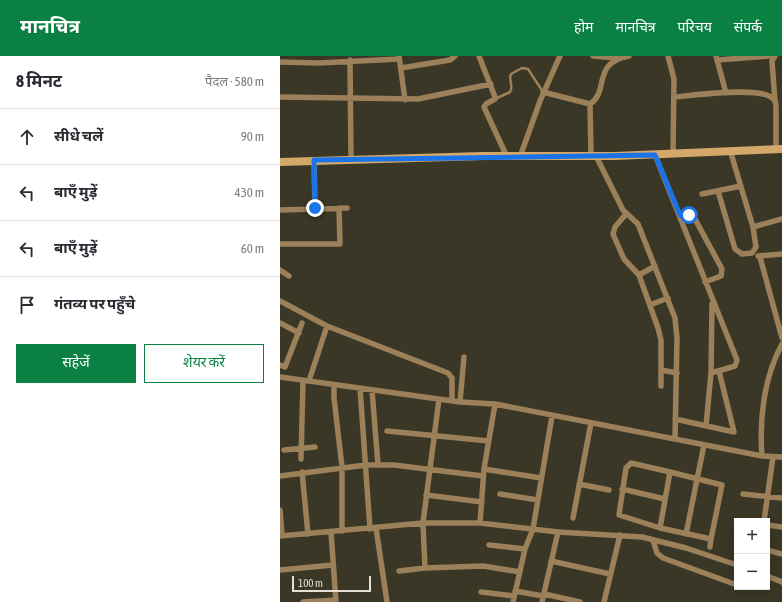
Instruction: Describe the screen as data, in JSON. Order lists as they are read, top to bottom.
{
  "scale_bar": "100 m",
  "page": {
    "header": "मानचित्र",
    "nav": [
      "होम",
      "मानचित्र",
      "परिचय",
      "संपर्क"
    ],
    "heading": ["8 मिनट", "पैदल · 580 m"],
    "list": [
      ["सीधे चलें", "90 m"],
      ["बाएँ मुड़ें", "430 m"],
      ["बाएँ मुड़ें", "60 m"],
      "गंतव्य पर पहुँचे"
    ],
    "buttons": ["सहेजें", "शेयर करें"],
    "map_buttons": ["+", "−"],
    "scale": "100 m"
  }
}
